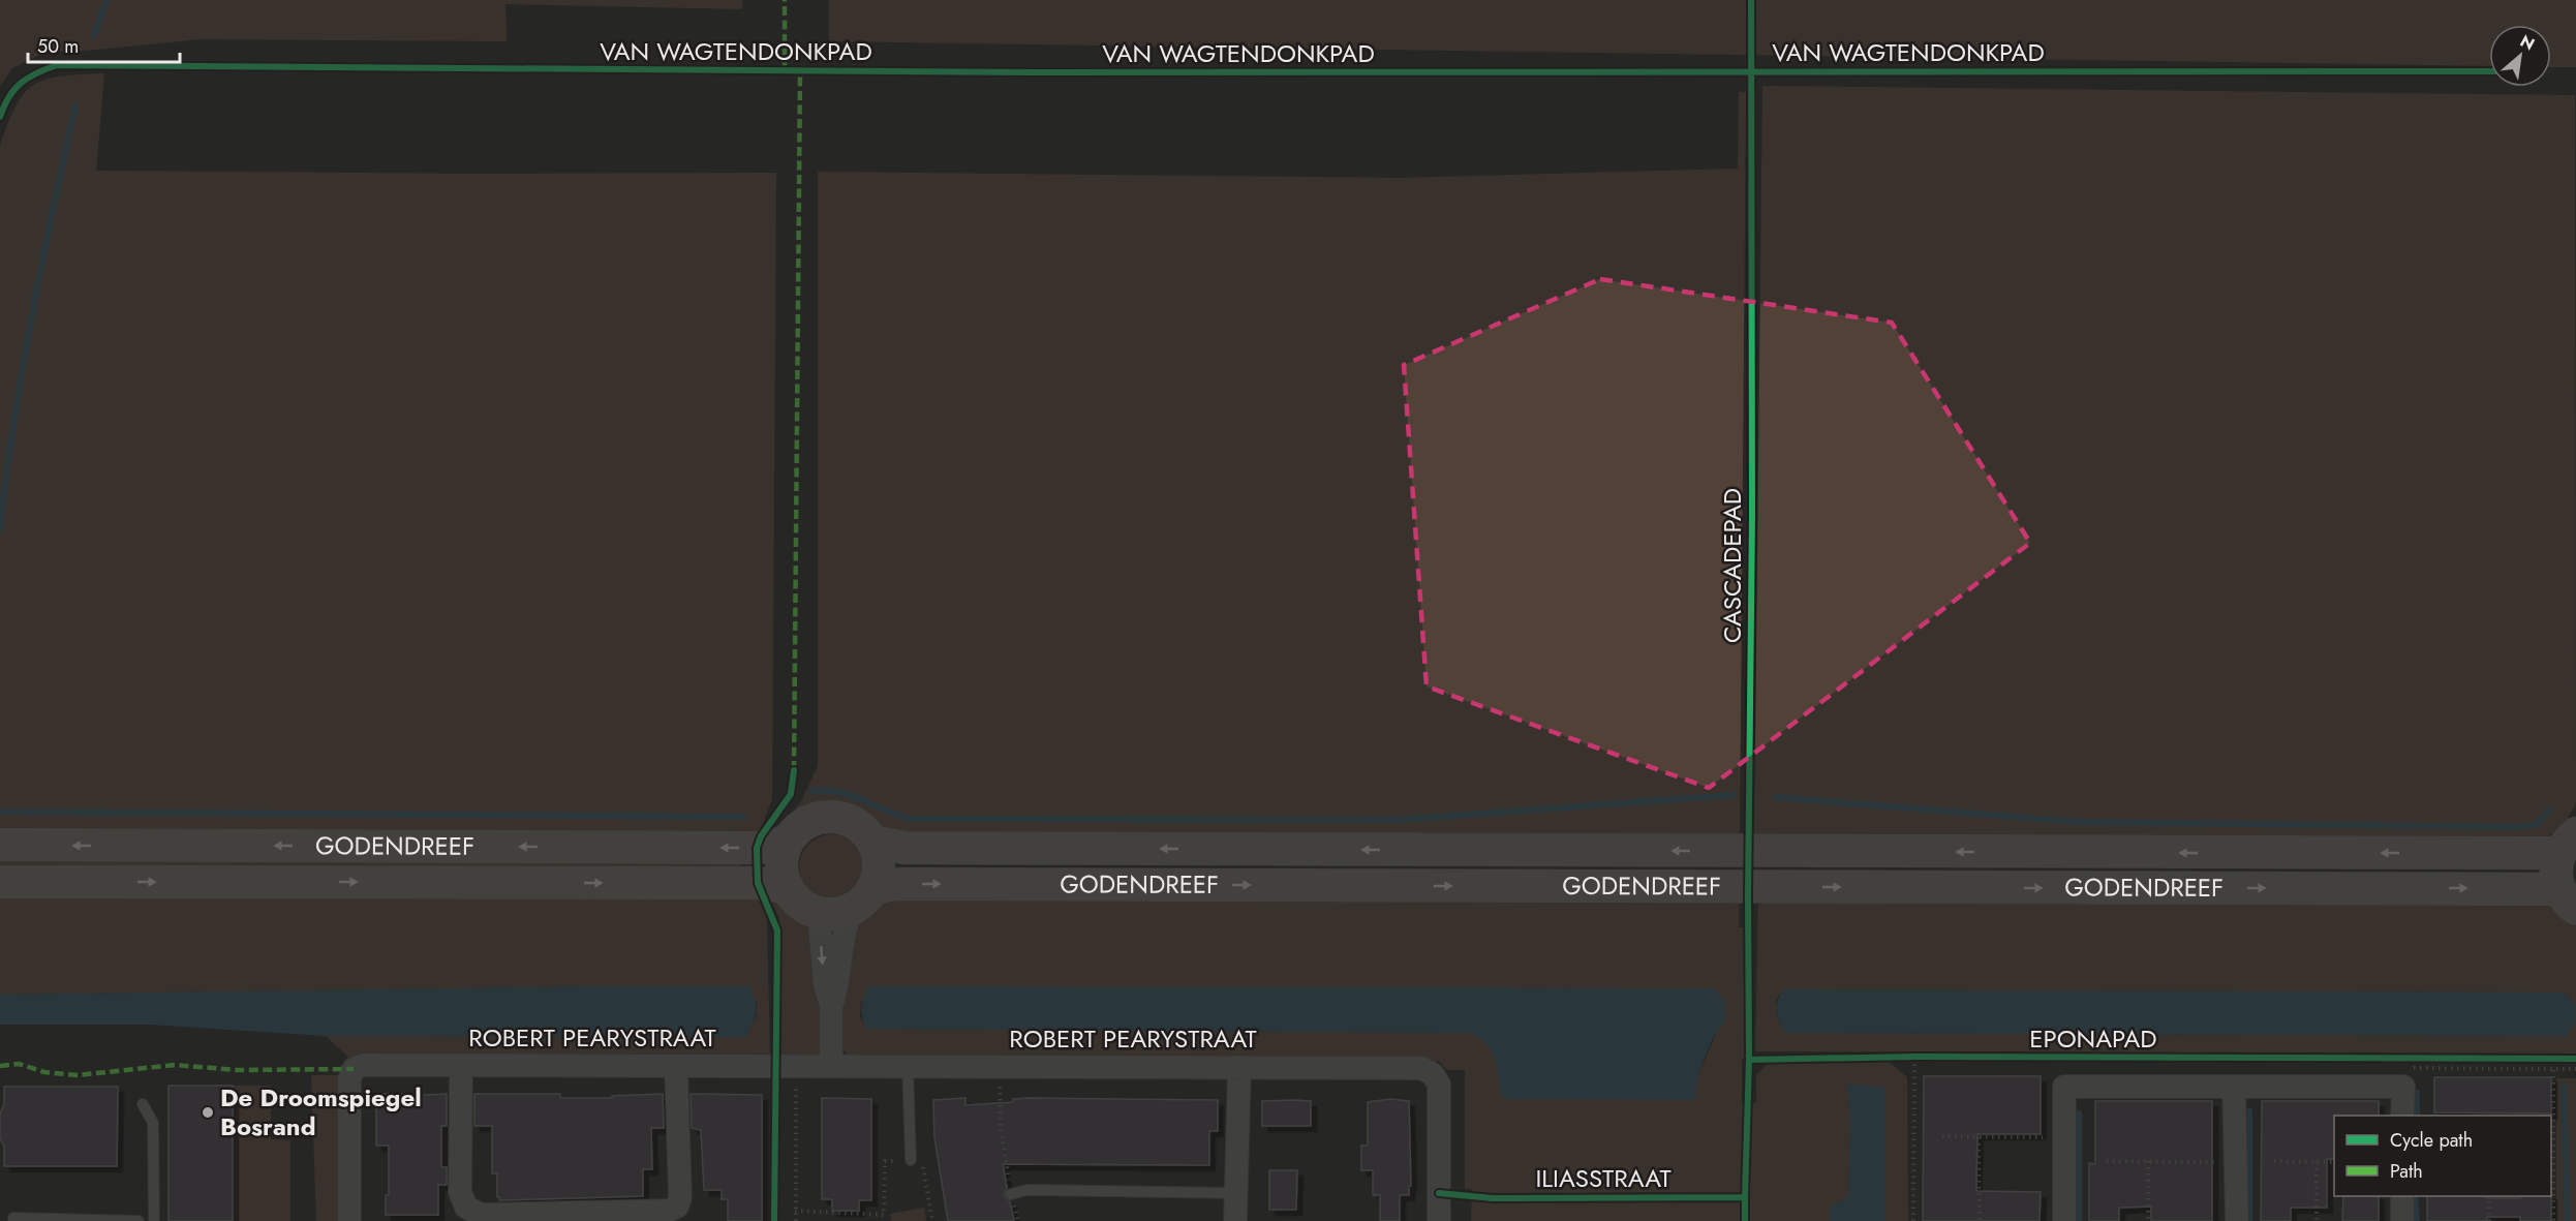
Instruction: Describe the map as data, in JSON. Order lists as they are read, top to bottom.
{
  "streets": {
    "main road": ["GODENDREEF"],
    "street": ["ROBERT PEARYSTRAAT"],
    "cycle path": [
      "VAN WAGTENDONKPAD",
      "CASCADEPAD",
      "EPONAPAD",
      "ILIASSTRAAT"
    ]
  },
  "places": ["De Droomspiegel Bosrand"],
  "legend": ["Cycle path", "Path"],
  "scale_bar": "50 m",
  "north": "top right"
}
